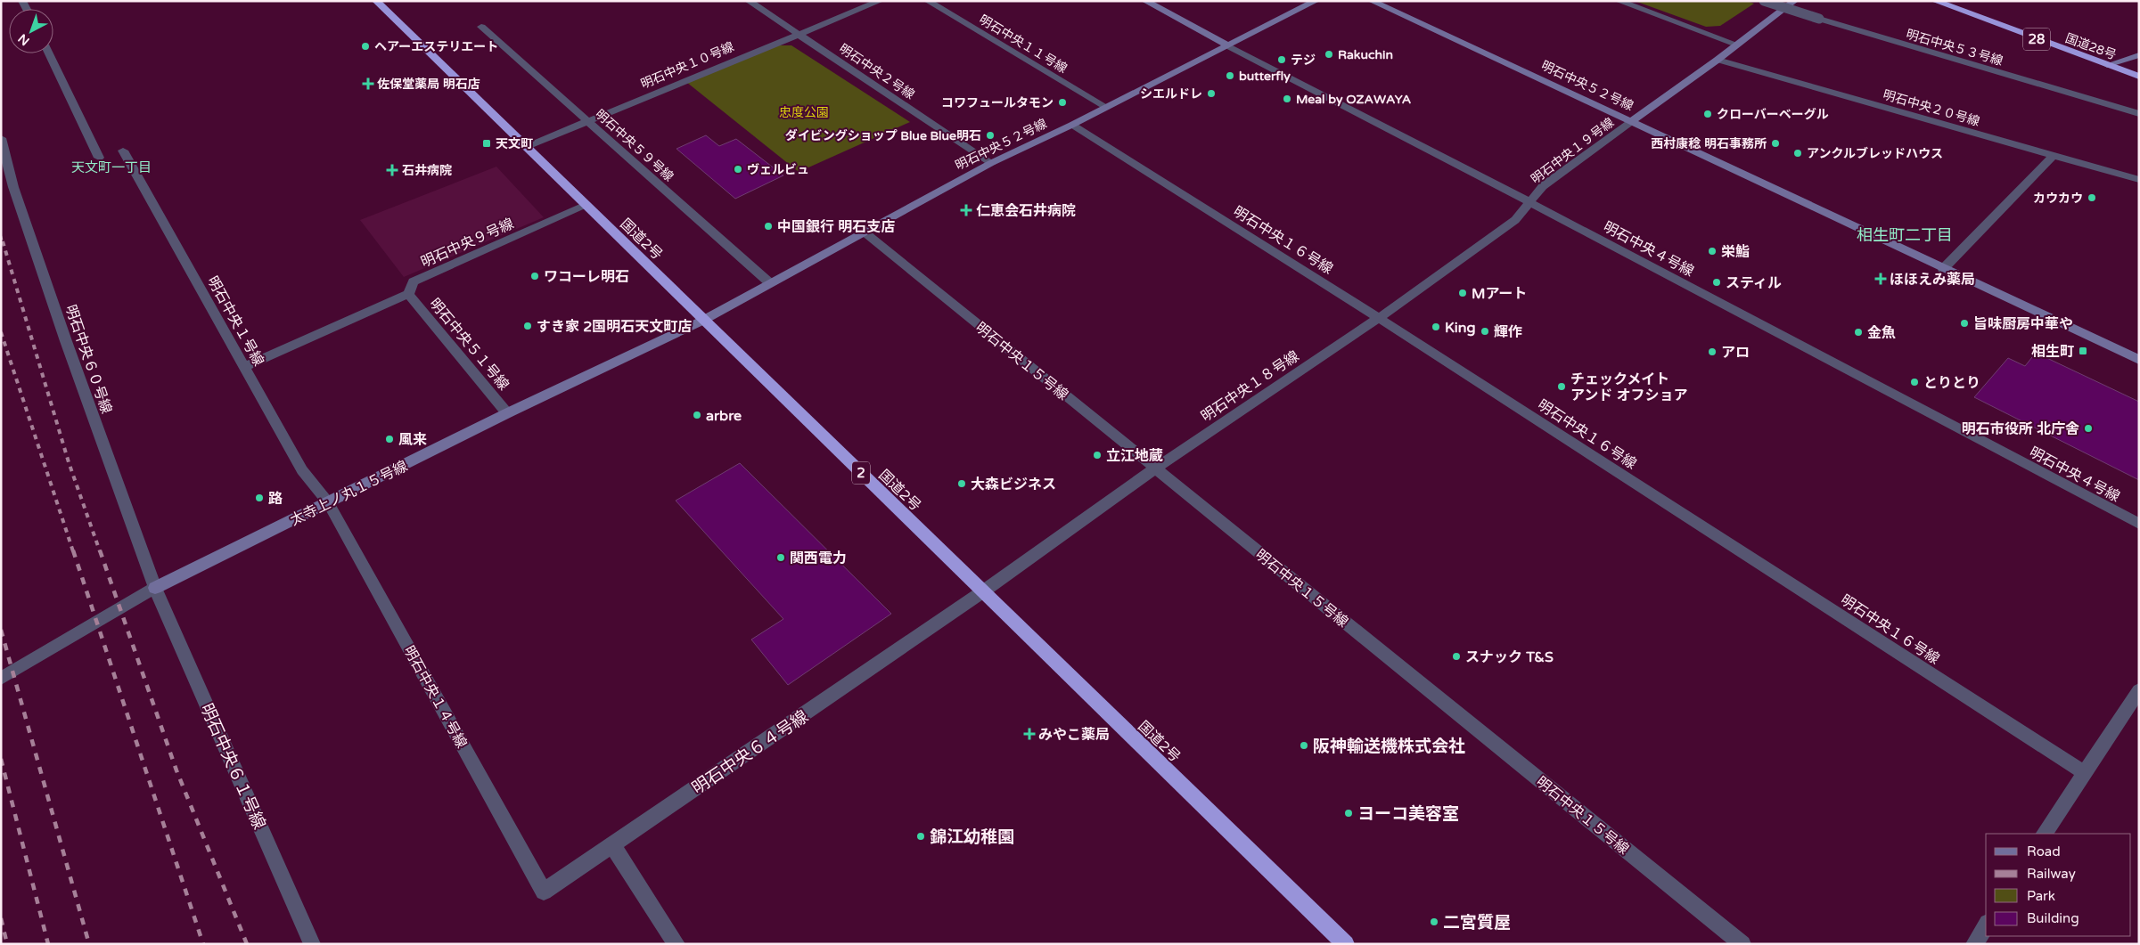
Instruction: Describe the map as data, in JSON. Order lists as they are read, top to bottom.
{
  "streets": {
    "highway": [
      "28",
      "国道28号",
      "国道2号",
      "2"
    ],
    "street": [
      "明石中央１１号線",
      "明石中央５３号線",
      "明石中央１０号線",
      "明石中央２号線",
      "明石中央５２号線",
      "明石中央２０号線",
      "明石中央５９号線",
      "明石中央１９号線",
      "明石中央１６号線",
      "明石中央９号線",
      "明石中央４号線",
      "明石中央１号線",
      "明石中央５１号線",
      "明石中央６０号線",
      "明石中央１５号線",
      "明石中央１８号線",
      "太寺上ノ丸１５号線",
      "明石中央１４号線",
      "明石中央６４号線",
      "明石中央６１号線"
    ]
  },
  "crossings": [
    ["明石中央１１号線", "明石中央５２号線"],
    ["明石中央１０号線", "明石中央２号線"],
    ["明石中央１０号線", "明石中央５９号線"],
    ["明石中央１０号線", "国道2号"],
    ["明石中央２号線", "明石中央５２号線"],
    ["明石中央５２号線", "明石中央２０号線"],
    ["明石中央５２号線", "明石中央５９号線"],
    ["明石中央５２号線", "明石中央１９号線"],
    ["明石中央５２号線", "国道2号"],
    ["明石中央５２号線", "明石中央１６号線"],
    ["明石中央５２号線", "明石中央４号線"],
    ["明石中央５２号線", "明石中央１５号線"],
    ["明石中央５２号線", "太寺上ノ丸１５号線"],
    ["明石中央１９号線", "明石中央４号線"],
    ["明石中央１９号線", "明石中央１８号線"],
    ["国道2号", "明石中央９号線"],
    ["国道2号", "明石中央１８号線"],
    ["国道2号", "太寺上ノ丸１５号線"],
    ["国道2号", "明石中央６４号線"],
    ["明石中央１６号線", "明石中央１８号線"],
    ["明石中央９号線", "明石中央１号線"],
    ["明石中央９号線", "明石中央５１号線"],
    ["明石中央４号線", "明石中央１８号線"],
    ["明石中央１号線", "太寺上ノ丸１５号線"],
    ["明石中央１号線", "明石中央１４号線"],
    ["明石中央５１号線", "太寺上ノ丸１５号線"],
    ["明石中央６０号線", "太寺上ノ丸１５号線"],
    ["明石中央６０号線", "明石中央６１号線"],
    ["明石中央１５号線", "明石中央１８号線"],
    ["明石中央１８号線", "明石中央６４号線"],
    ["太寺上ノ丸１５号線", "明石中央１４号線"],
    ["太寺上ノ丸１５号線", "明石中央６１号線"],
    ["明石中央１４号線", "明石中央６４号線"]
  ],
  "districts": ["天文町一丁目", "相生町二丁目"],
  "parks": ["忠度公園"],
  "places": {
    "other": [
      "ヘアーエステリエート",
      "Rakuchin",
      "テジ",
      "butterfly",
      "シエルドレ",
      "Meal by OZAWAYA",
      "コワフュールタモン",
      "クローバーベーグル",
      "ダイビングショップ Blue Blue明石",
      "西村康稔 明石事務所",
      "アンクルブレッドハウス",
      "ヴェルビュ",
      "カウカウ",
      "中国銀行 明石支店",
      "栄鮨",
      "ワコーレ明石",
      "スティル",
      "Mアート",
      "旨味厨房中華や",
      "すき家 2国明石天文町店",
      "King",
      "輝作",
      "金魚",
      "アロ",
      "とりとり",
      "チェックメイト アンド オフショア",
      "arbre",
      "明石市役所 北庁舎",
      "風来",
      "立江地蔵",
      "大森ビジネス",
      "路",
      "関西電力",
      "スナック T&S",
      "阪神輸送機株式会社",
      "ヨーコ美容室",
      "錦江幼稚園",
      "二宮質屋"
    ],
    "health": [
      "佐保堂薬局 明石店",
      "石井病院",
      "仁恵会石井病院",
      "ほほえみ薬局",
      "みやこ薬局"
    ],
    "transit": ["天文町", "相生町"]
  },
  "legend": [
    "Road",
    "Railway",
    "Park",
    "Building"
  ],
  "north": "bottom left"
}
